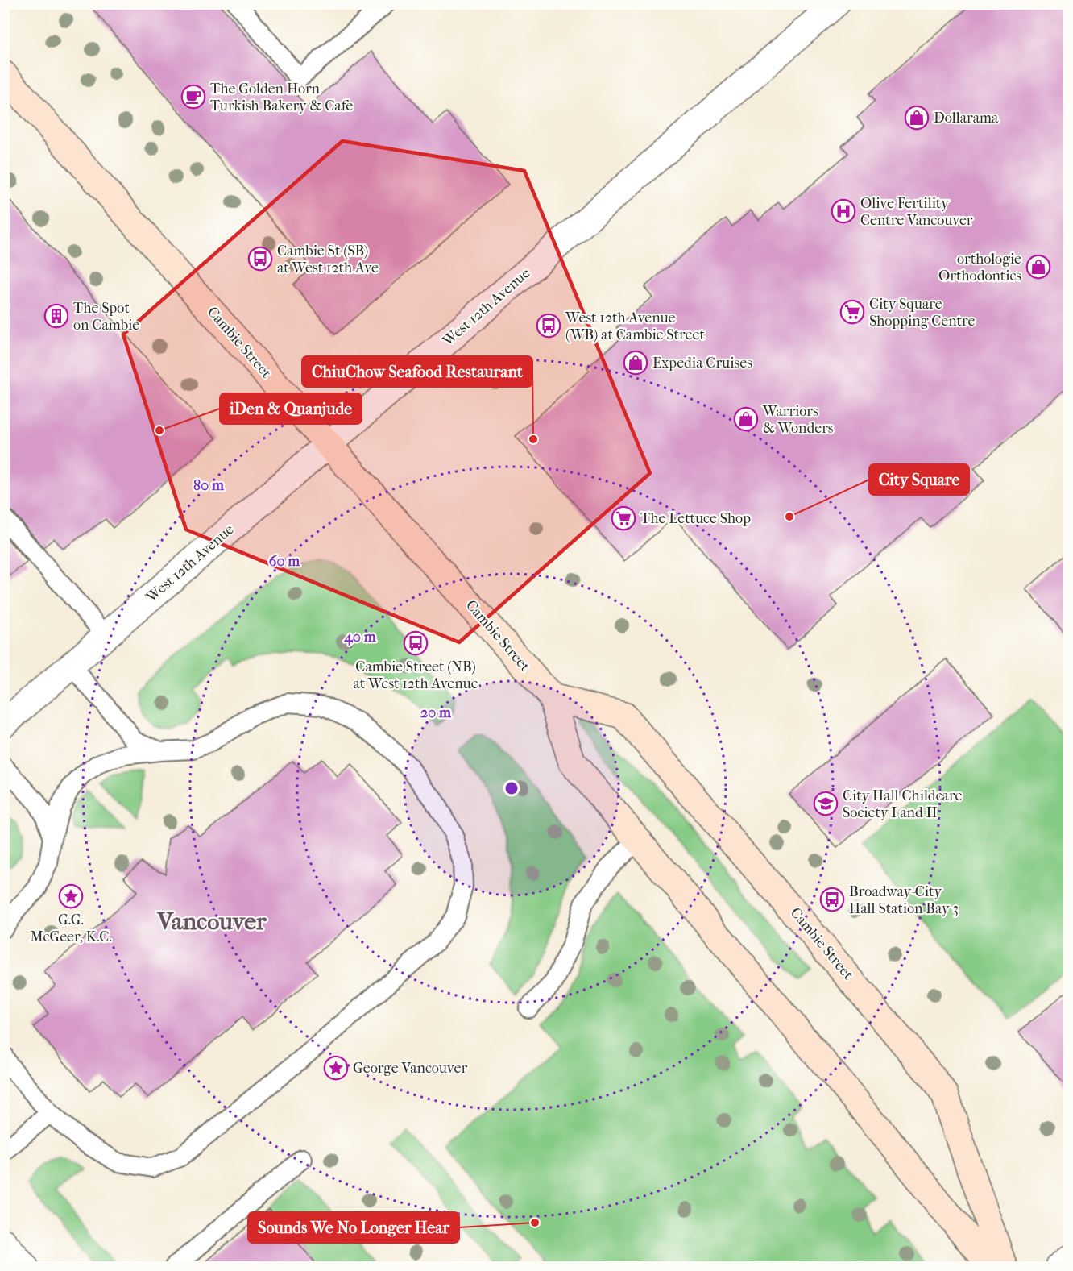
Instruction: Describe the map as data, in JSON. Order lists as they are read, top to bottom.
{
  "streets": {
    "main road": ["Cambie Street"],
    "street": ["West 12th Avenue"]
  },
  "crossings": [
    ["West 12th Avenue", "Cambie Street"]
  ],
  "districts": ["Vancouver"],
  "places": {
    "cafe": ["The Golden Horn Turkish Bakery & Cafe"],
    "shop": [
      "Dollarama",
      "orthologie Orthodontics",
      "Expedia Cruises",
      "Warriors & Wonders"
    ],
    "hospital": ["Olive Fertility Centre Vancouver"],
    "bus stop": [
      "Cambie St (SB) at West 12th Ave",
      "West 12th Avenue (WB) at Cambie Street",
      "Cambie Street (NB) at West 12th Avenue",
      "Broadway-City Hall Station Bay 3"
    ],
    "supermarket": ["City Square Shopping Centre", "The Lettuce Shop"],
    "building": ["The Spot on Cambie"],
    "other": [
      "iDen & Quanjude",
      "ChiuChow Seafood Restaurant",
      "City Square",
      "Sounds We No Longer Hear"
    ],
    "school or university": ["City Hall Childcare Society I and II"],
    "place": ["G.G. McGeer, K.C.", "George Vancouver"]
  },
  "rings": [
    "80 m",
    "60 m",
    "40 m",
    "20 m"
  ]
}
